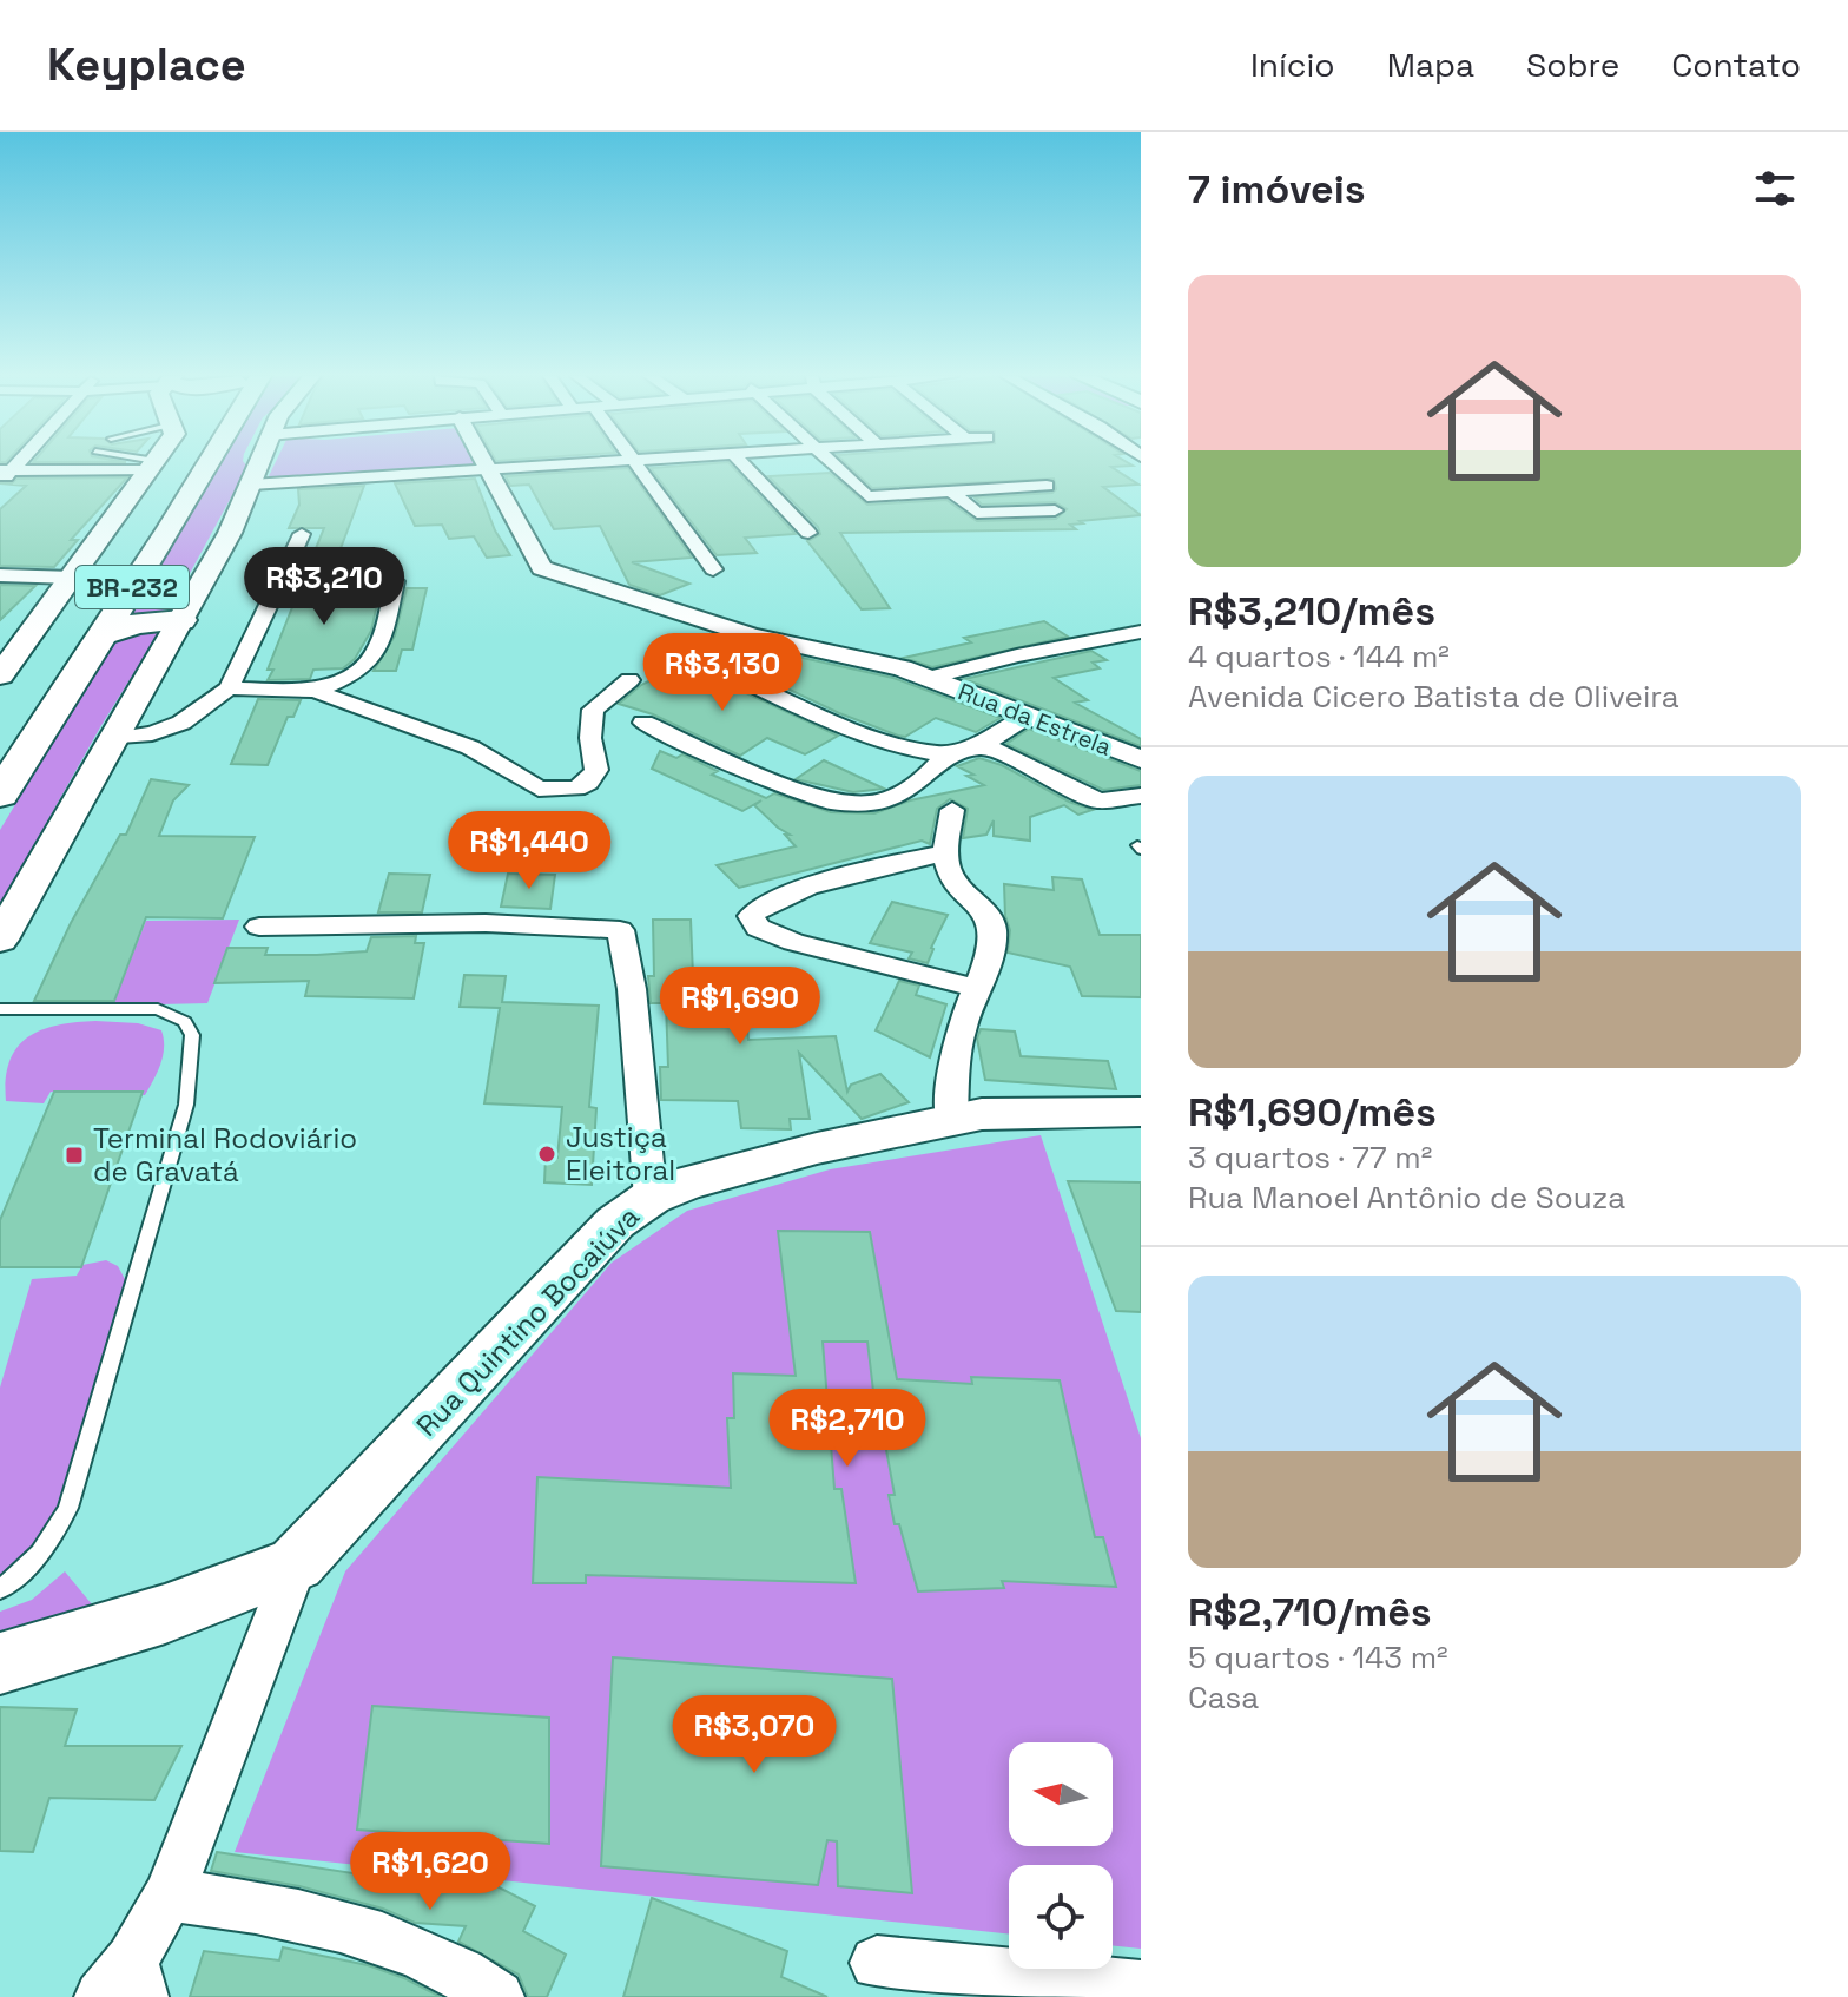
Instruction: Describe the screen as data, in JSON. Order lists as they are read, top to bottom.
{
  "streets": {
    "highway": ["BR-232"],
    "main road": ["Rua Quintino Bocaiúva"],
    "street": ["Rua da Estrela"]
  },
  "places": {
    "other": ["Justiça Eleitoral"],
    "transit": ["Terminal Rodoviário de Gravatá"]
  },
  "north": "left",
  "page": {
    "header": "Keyplace",
    "nav": [
      "Início",
      "Mapa",
      "Sobre",
      "Contato"
    ],
    "heading": "7 imóveis",
    "list": [
      {
        "name": "R$3,210/mês",
        "note": "4 quartos · 144 m² · Avenida Cicero Batista de Oliveira"
      },
      {
        "name": "R$1,690/mês",
        "note": "3 quartos · 77 m² · Rua Manoel Antônio de Souza"
      },
      {
        "name": "R$2,710/mês",
        "note": "5 quartos · 143 m² · Casa"
      }
    ],
    "price": [
      "R$3,210",
      "R$3,130",
      "R$1,440",
      "R$1,690",
      "R$2,710",
      "R$3,070",
      "R$1,620"
    ]
  }
}
